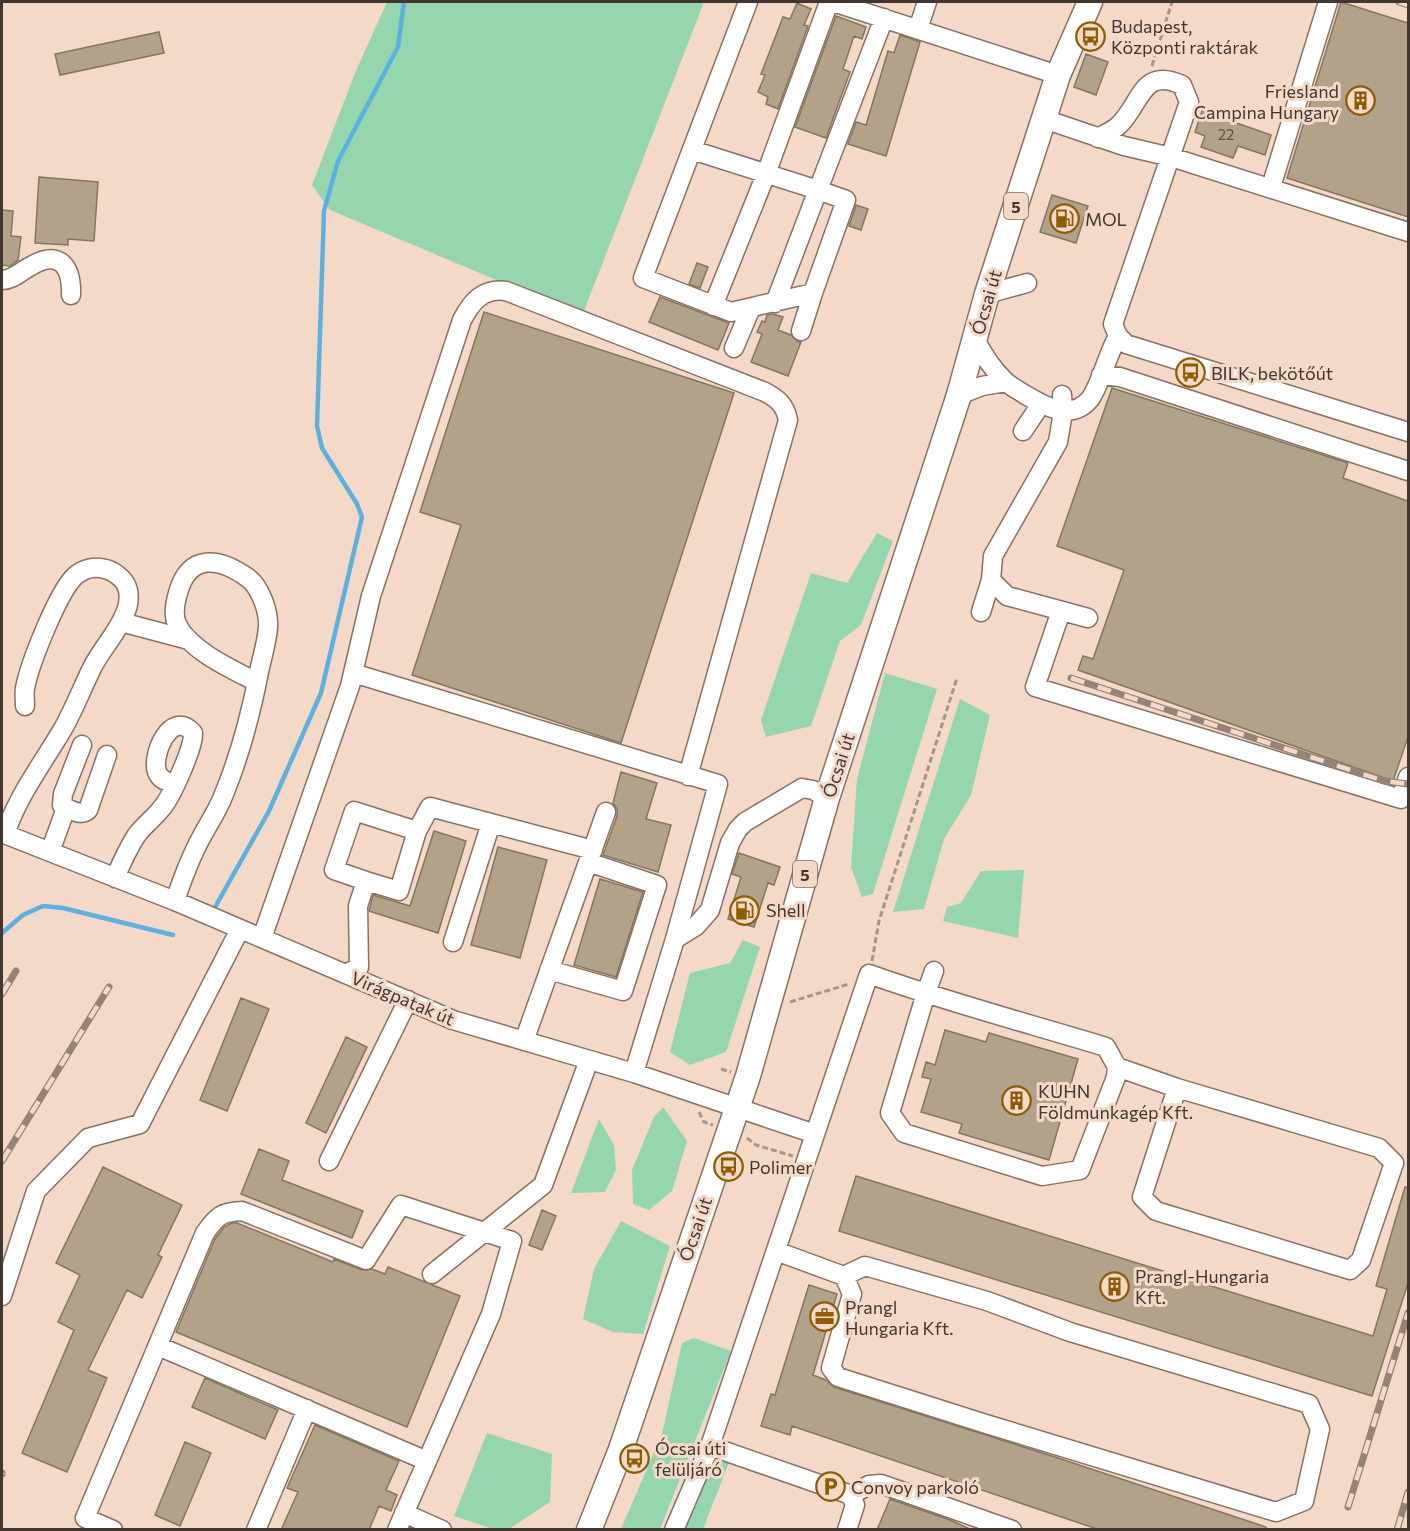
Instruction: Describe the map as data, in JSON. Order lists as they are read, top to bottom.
{
  "streets": {
    "main road": ["5", "Ócsai út"],
    "street": ["Virágpatak út"]
  },
  "crossings": [
    ["Ócsai út", "Virágpatak út"]
  ],
  "places": {
    "bus stop": [
      "Budapest, Központi raktárak",
      "BILK, bekötőút",
      "Polimer",
      "Ócsai úti felüljáró"
    ],
    "building": ["Friesland Campina Hungary", "KUHN Földmunkagép Kft.", "Prangl-Hungaria Kft."],
    "fuel station": ["MOL", "Shell"],
    "office": ["Prangl Hungaria Kft."],
    "parking": ["Convoy parkoló"]
  },
  "house_numbers": ["22"]
}
